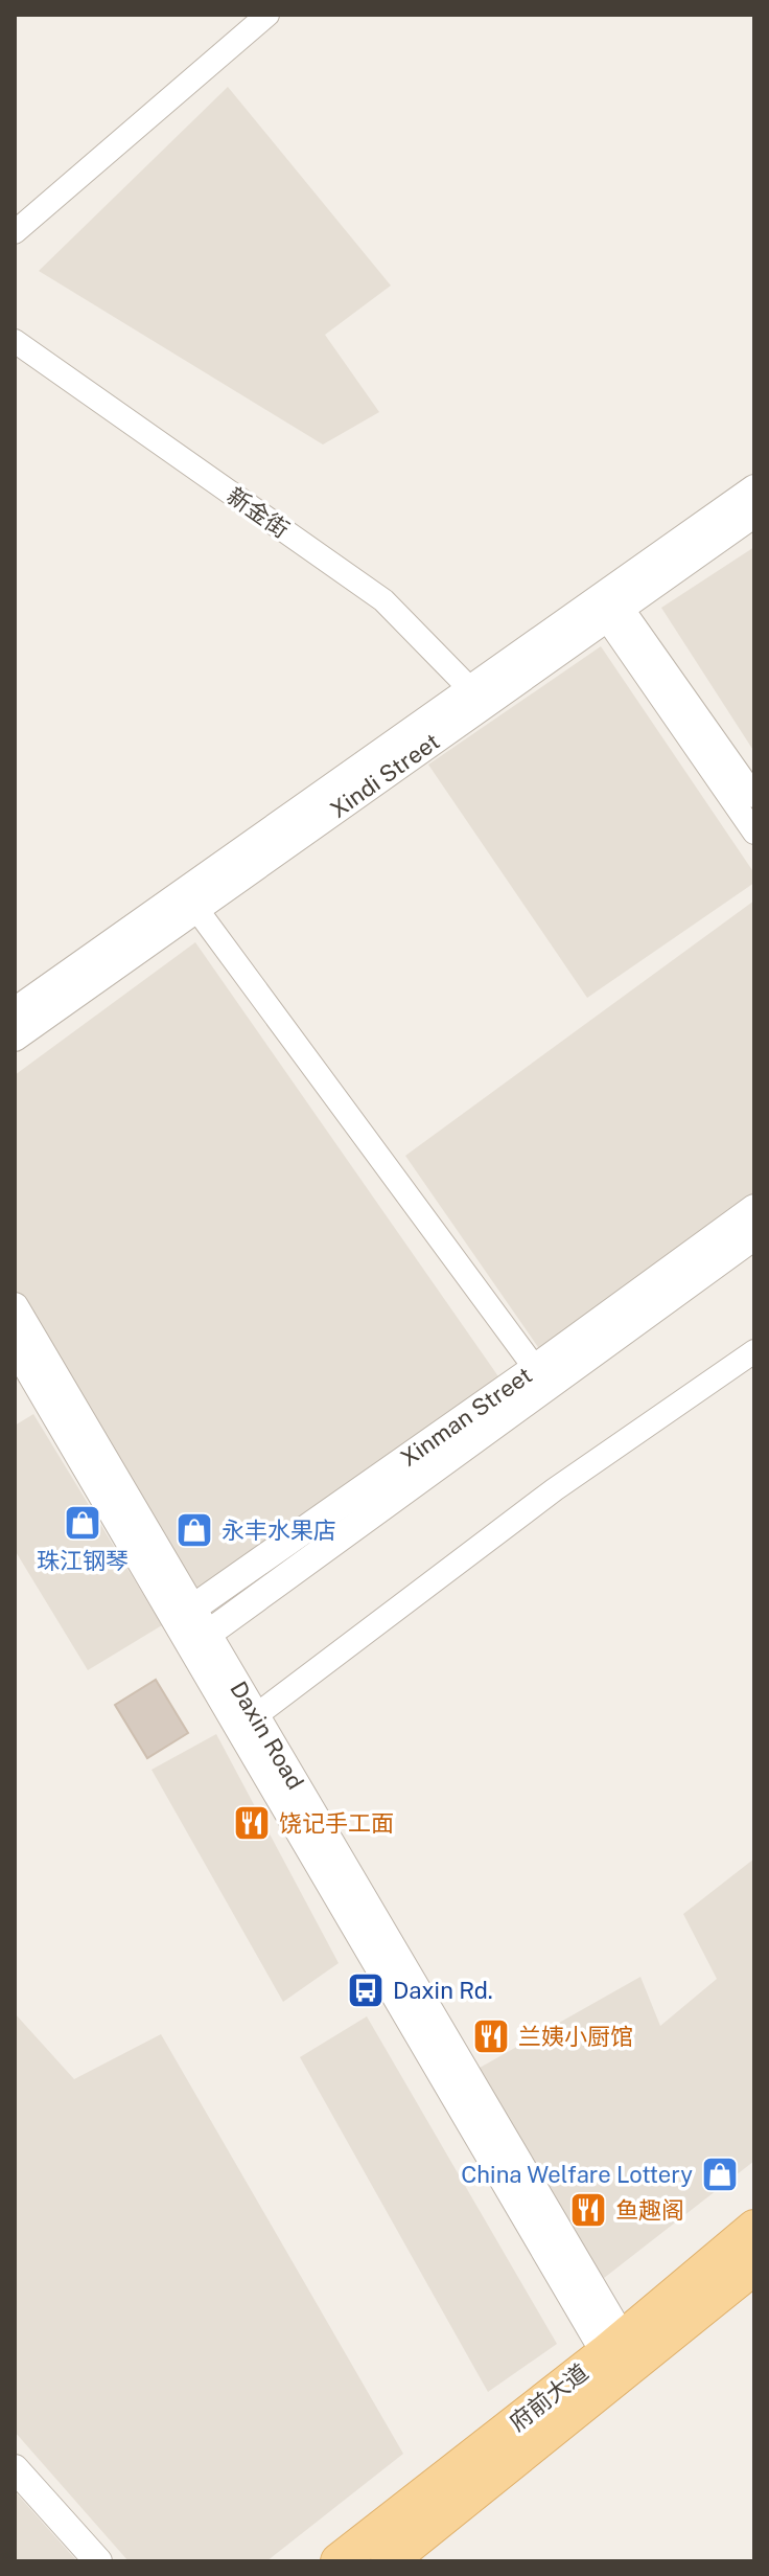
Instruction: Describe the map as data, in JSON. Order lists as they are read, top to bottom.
{
  "streets": {
    "main road": ["府前大道"],
    "street": [
      "新金街",
      "Xindi Street",
      "Xinman Street",
      "Daxin Road"
    ]
  },
  "crossings": [
    ["新金街", "Xindi Street"],
    ["Xinman Street", "Daxin Road"],
    ["Daxin Road", "府前大道"]
  ],
  "places": {
    "shop": ["珠江钢琴", "永丰水果店", "China Welfare Lottery"],
    "restaurant": ["饶记手工面", "兰姨小厨馆", "鱼趣阁"],
    "bus stop": ["Daxin Rd."]
  }
}
